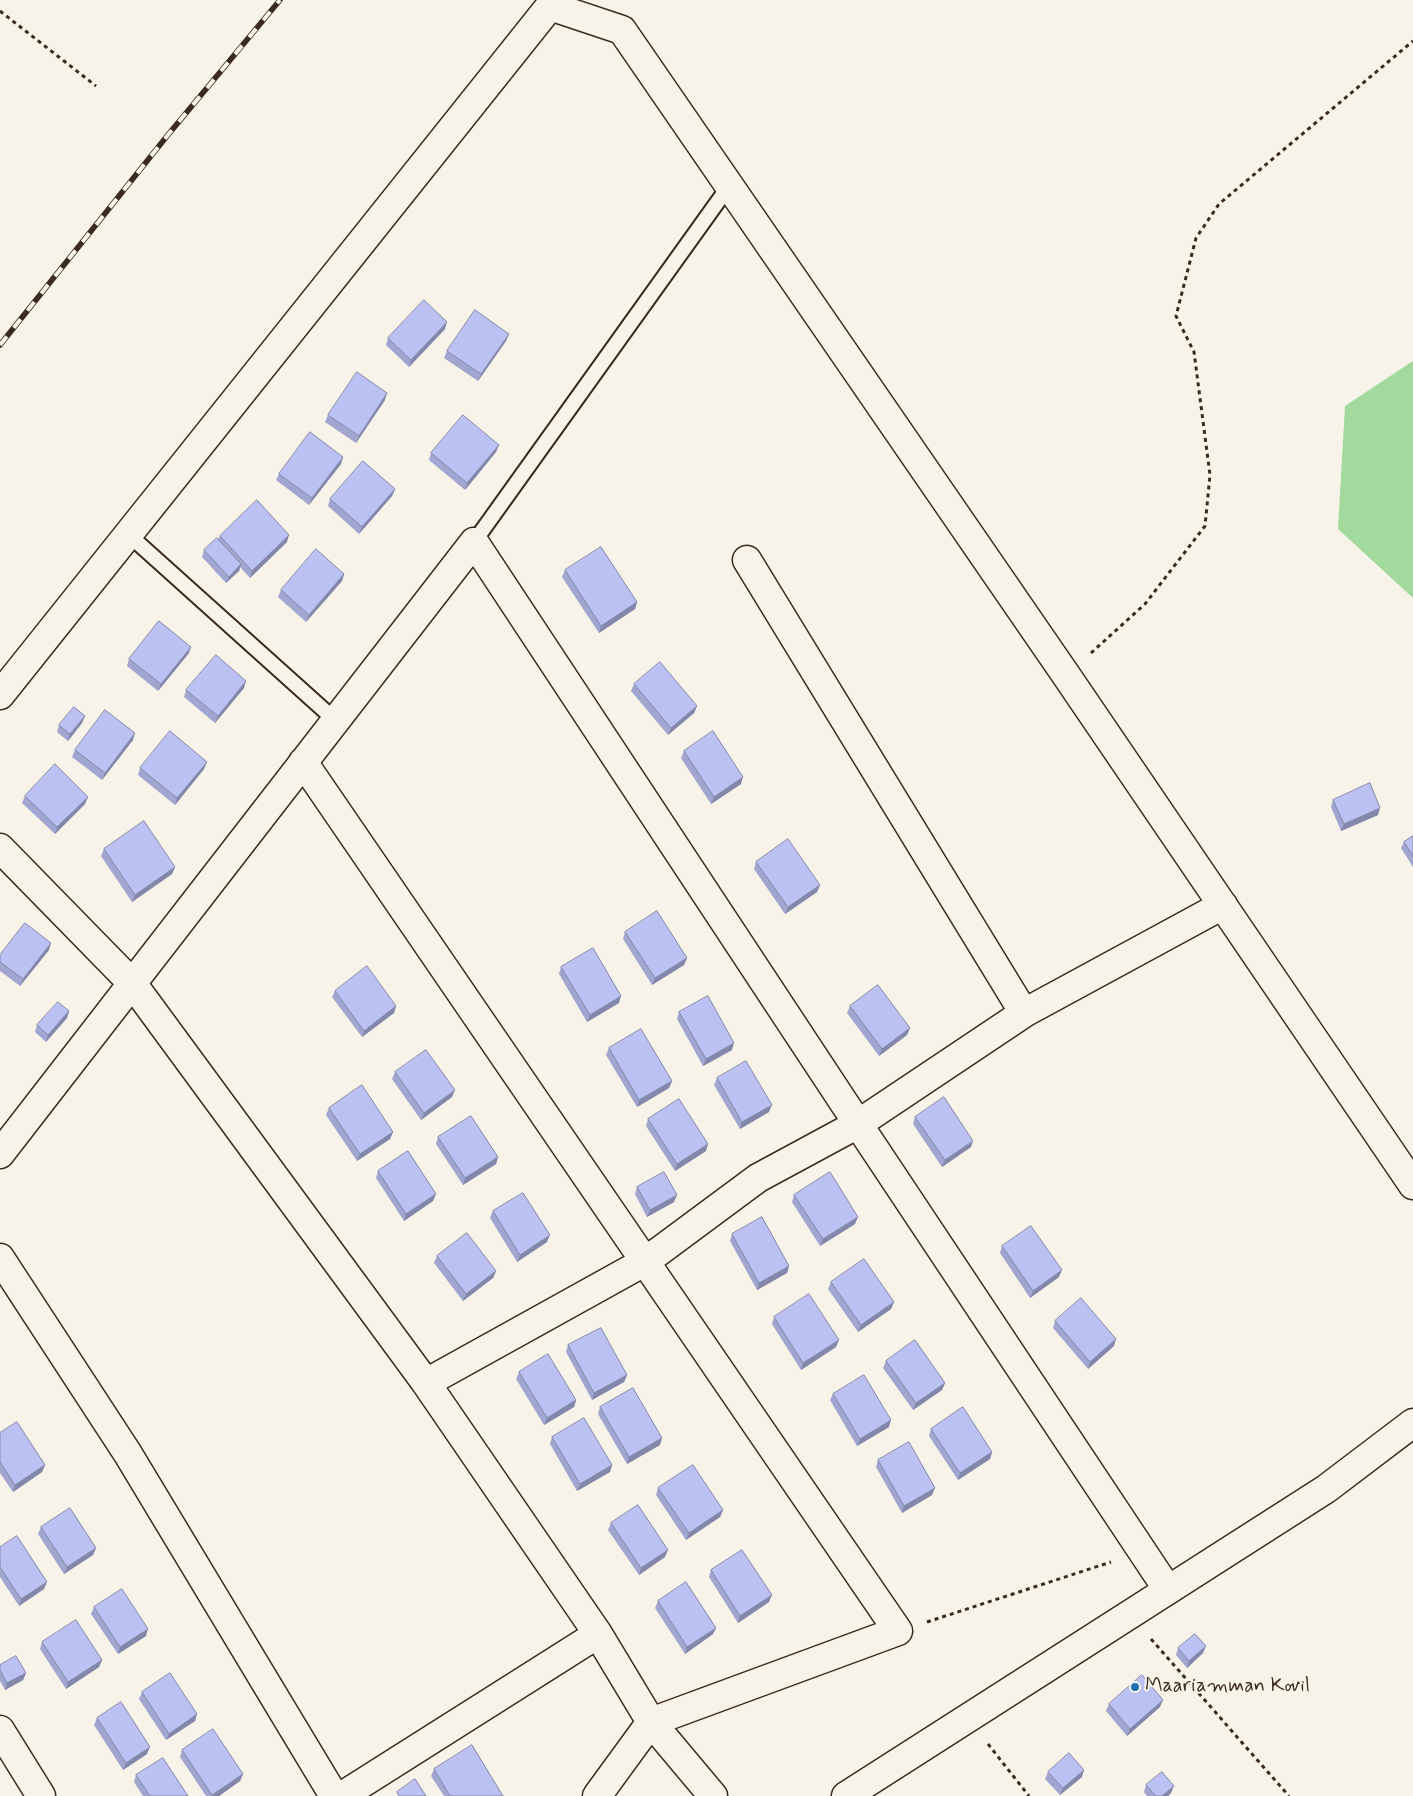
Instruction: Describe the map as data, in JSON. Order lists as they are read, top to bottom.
{
  "places": ["Maariamman Kovil"]
}
